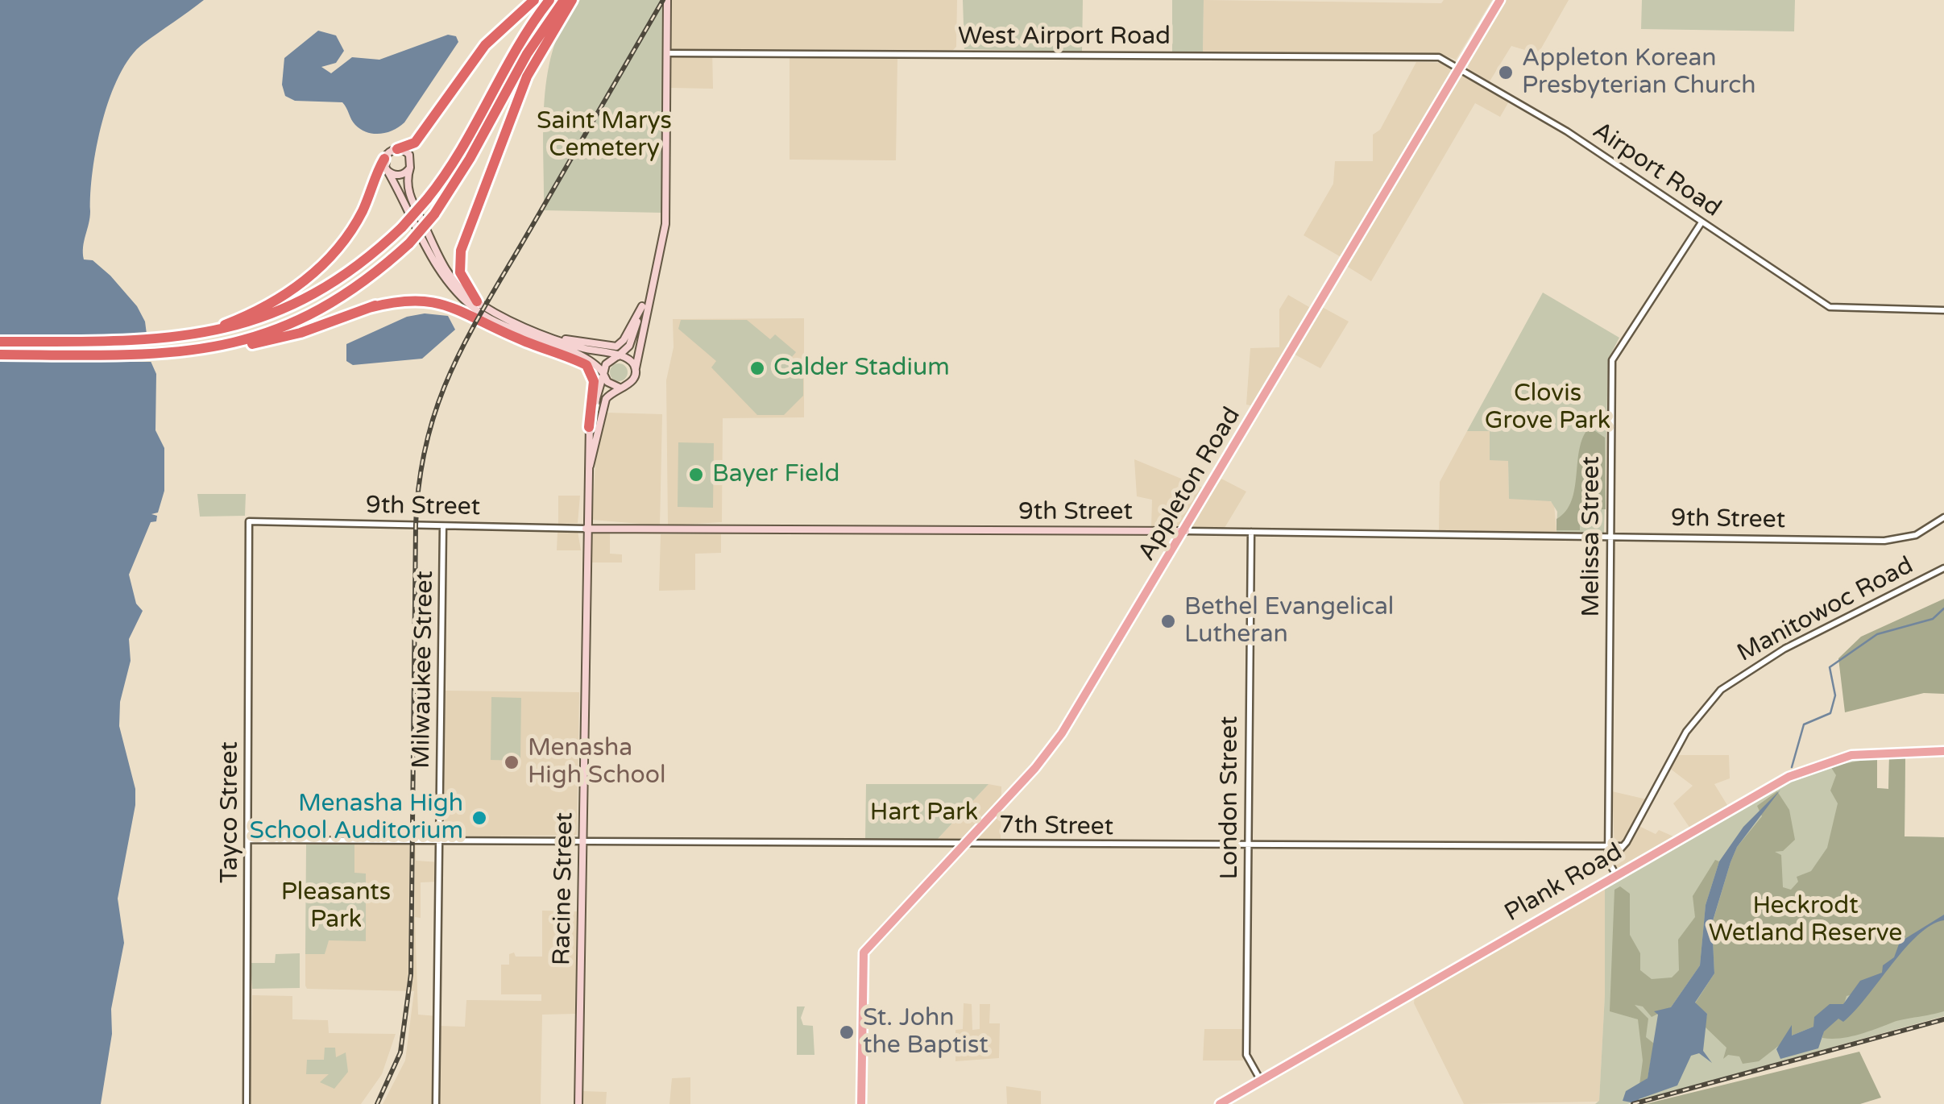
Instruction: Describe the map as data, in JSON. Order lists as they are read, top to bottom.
{
  "streets": {
    "main road": [
      "Appleton Road",
      "9th Street",
      "Plank Road",
      "Racine Street"
    ],
    "street": [
      "West Airport Road",
      "Airport Road",
      "Melissa Street",
      "Manitowoc Road",
      "Milwaukee Street",
      "London Street",
      "Tayco Street",
      "7th Street"
    ]
  },
  "crossings": [
    ["West Airport Road", "Airport Road"],
    ["West Airport Road", "Appleton Road"],
    ["Airport Road", "Appleton Road"],
    ["Airport Road", "Melissa Street"],
    ["Appleton Road", "9th Street"],
    ["Appleton Road", "7th Street"],
    ["9th Street", "Melissa Street"],
    ["9th Street", "Milwaukee Street"],
    ["9th Street", "London Street"],
    ["9th Street", "Tayco Street"],
    ["9th Street", "Racine Street"],
    ["Melissa Street", "Manitowoc Road"],
    ["Melissa Street", "7th Street"],
    ["Melissa Street", "Plank Road"],
    ["Manitowoc Road", "7th Street"],
    ["Milwaukee Street", "7th Street"],
    ["London Street", "7th Street"],
    ["London Street", "Plank Road"],
    ["Tayco Street", "7th Street"],
    ["7th Street", "Racine Street"]
  ],
  "parks": [
    "Saint Marys Cemetery",
    "Clovis Grove Park",
    "Hart Park",
    "Pleasants Park",
    "Heckrodt Wetland Reserve"
  ],
  "places": [
    "Appleton Korean Presbyterian Church",
    "Calder Stadium",
    "Bayer Field",
    "Bethel Evangelical Lutheran",
    "Menasha High School",
    "Menasha High School Auditorium",
    "St. John the Baptist"
  ]
}
